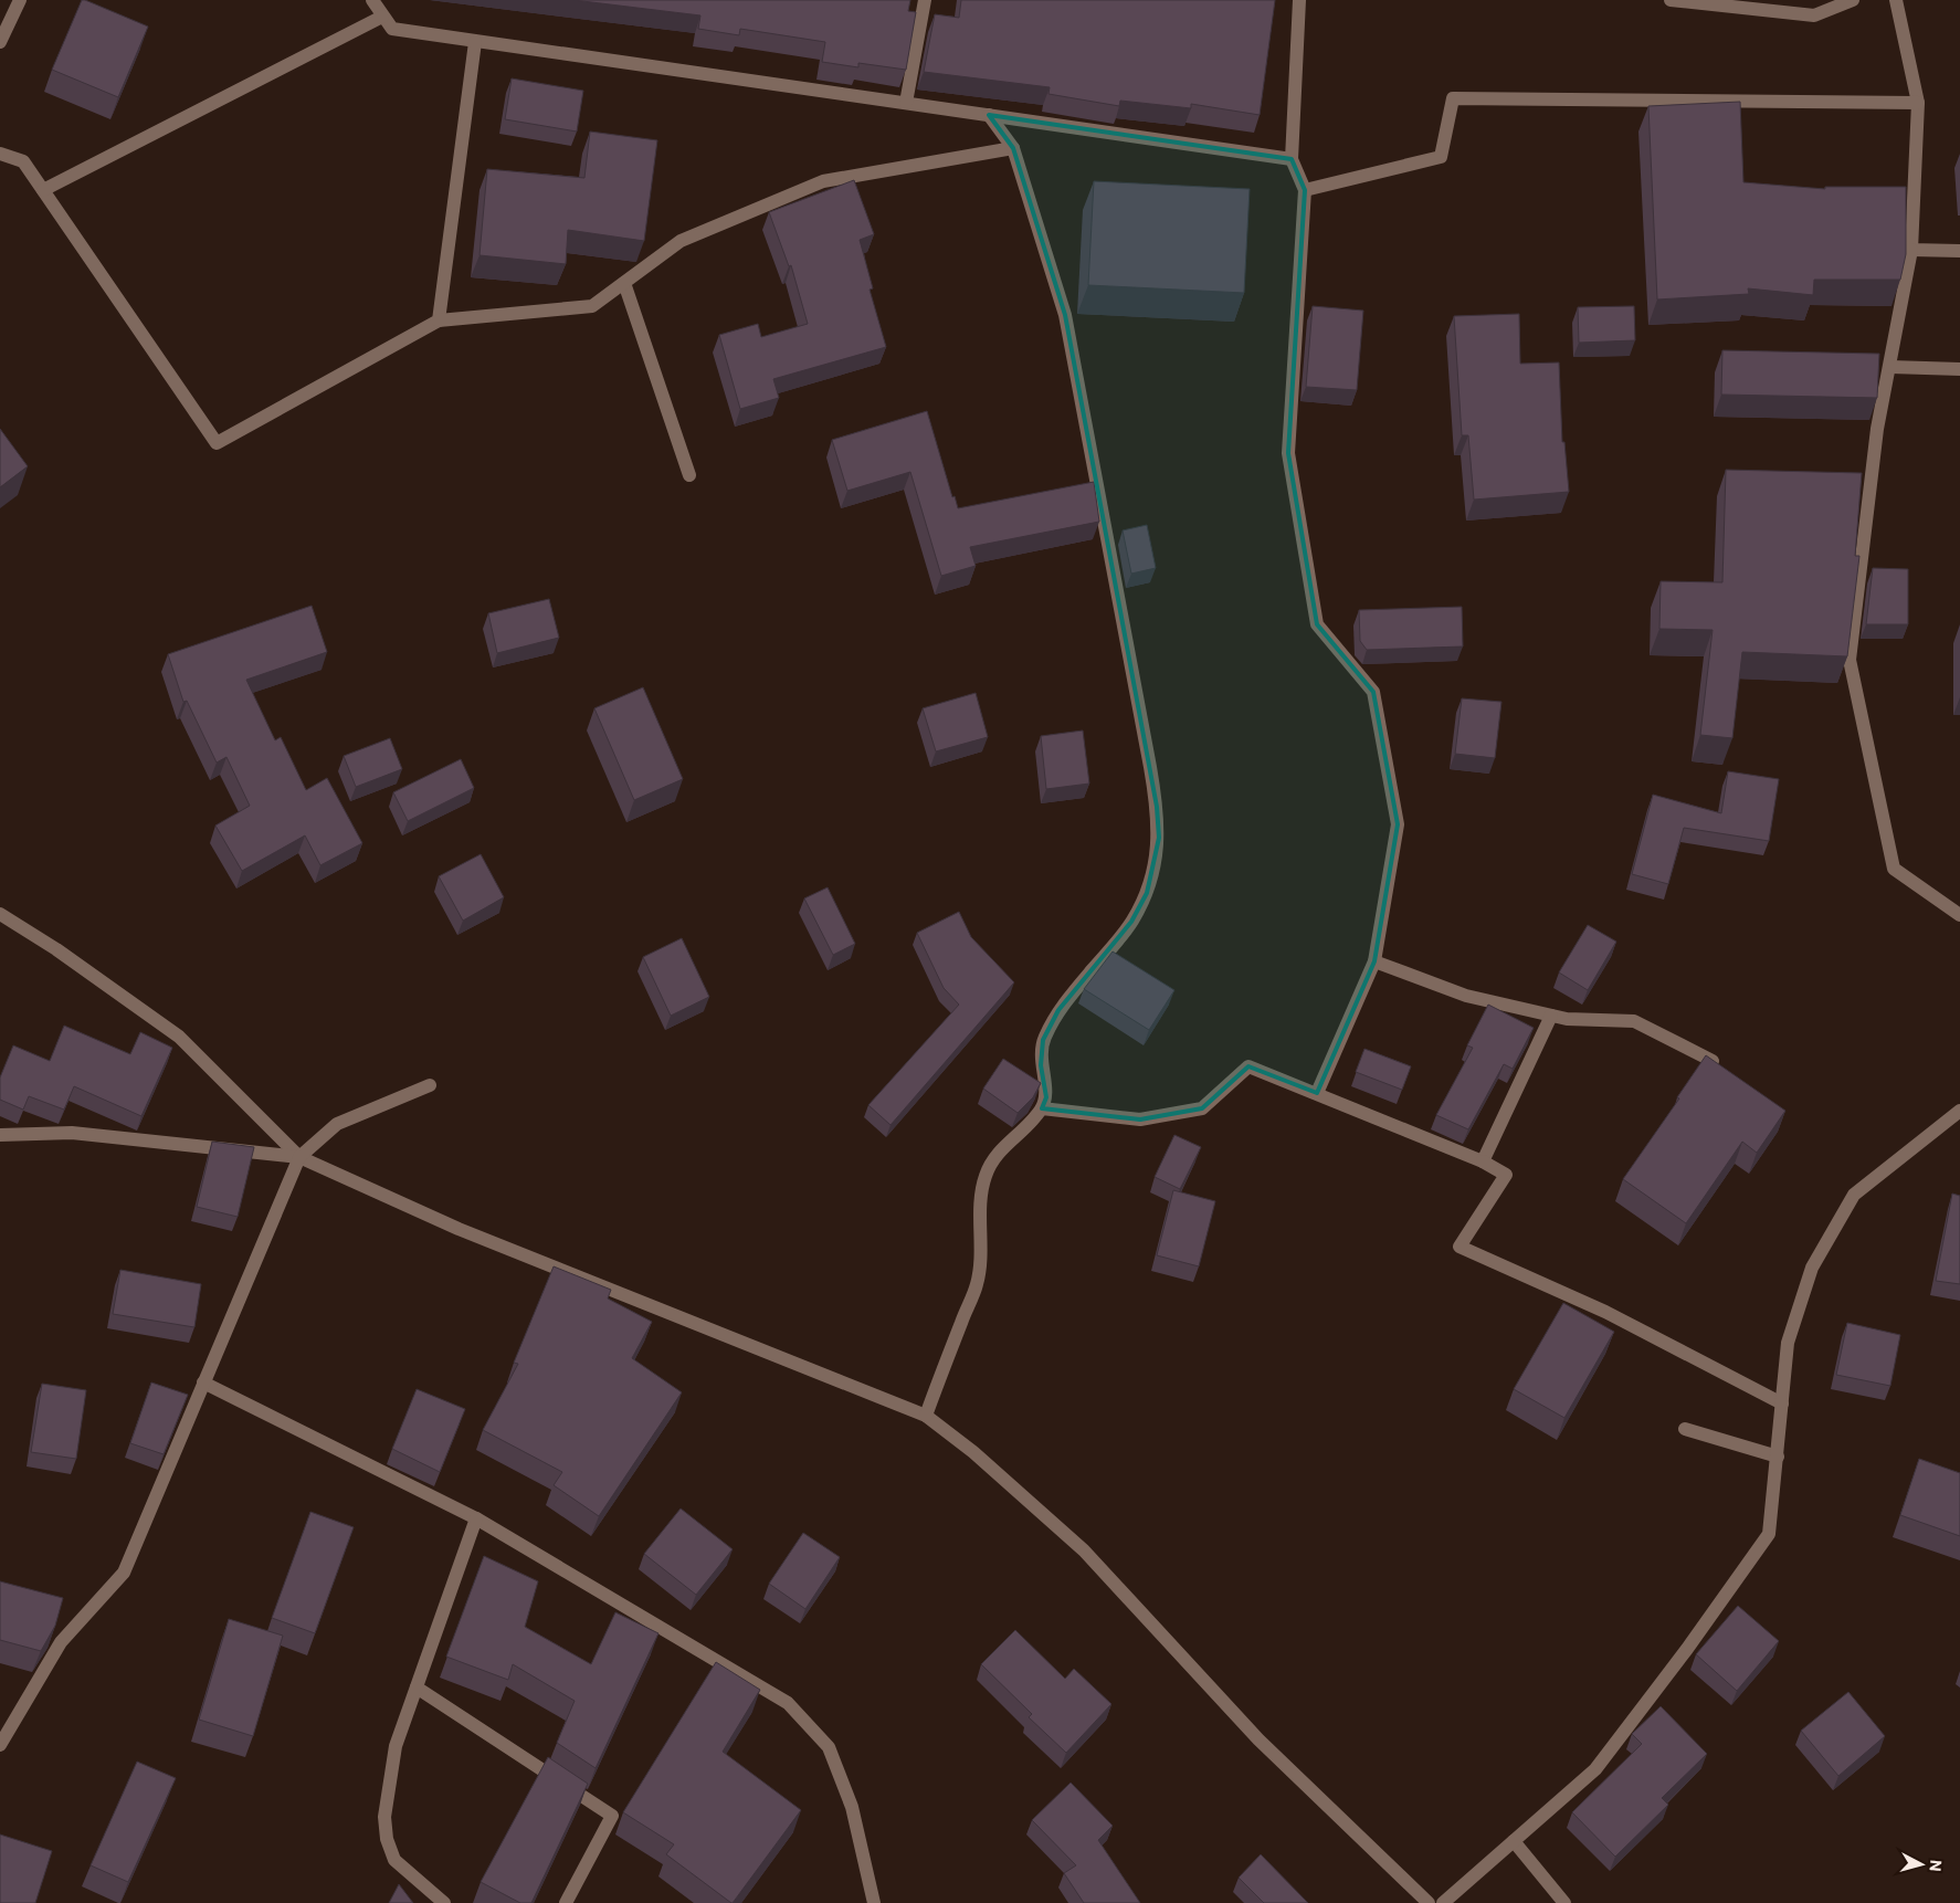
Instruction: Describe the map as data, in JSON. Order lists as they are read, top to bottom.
{
  "north": "right"
}
